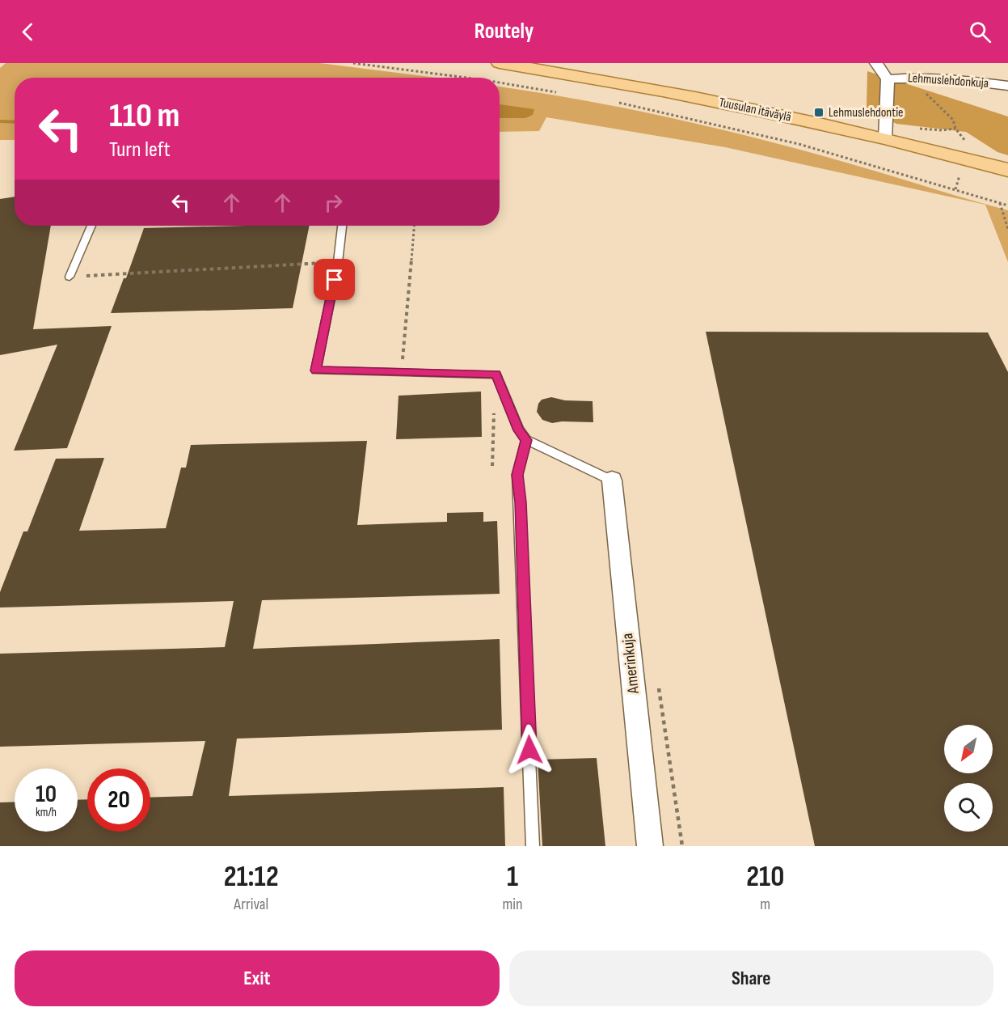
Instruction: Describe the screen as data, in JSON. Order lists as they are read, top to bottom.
{
  "streets": {
    "main road": ["Tuusulan itäväylä"],
    "street": ["Lehmuslehdonkuja", "Amerinkuja"]
  },
  "places": {
    "transit": ["Lehmuslehdontie"]
  },
  "north": "bottom left",
  "page": {
    "header": "Routely",
    "turn": ["110 m", "Turn left"],
    "speed": "10 km/h",
    "limit": "20",
    "eta": [
      "21:12",
      "Arrival",
      "1",
      "min",
      "210",
      "m"
    ],
    "buttons": ["Exit", "Share"]
  }
}
